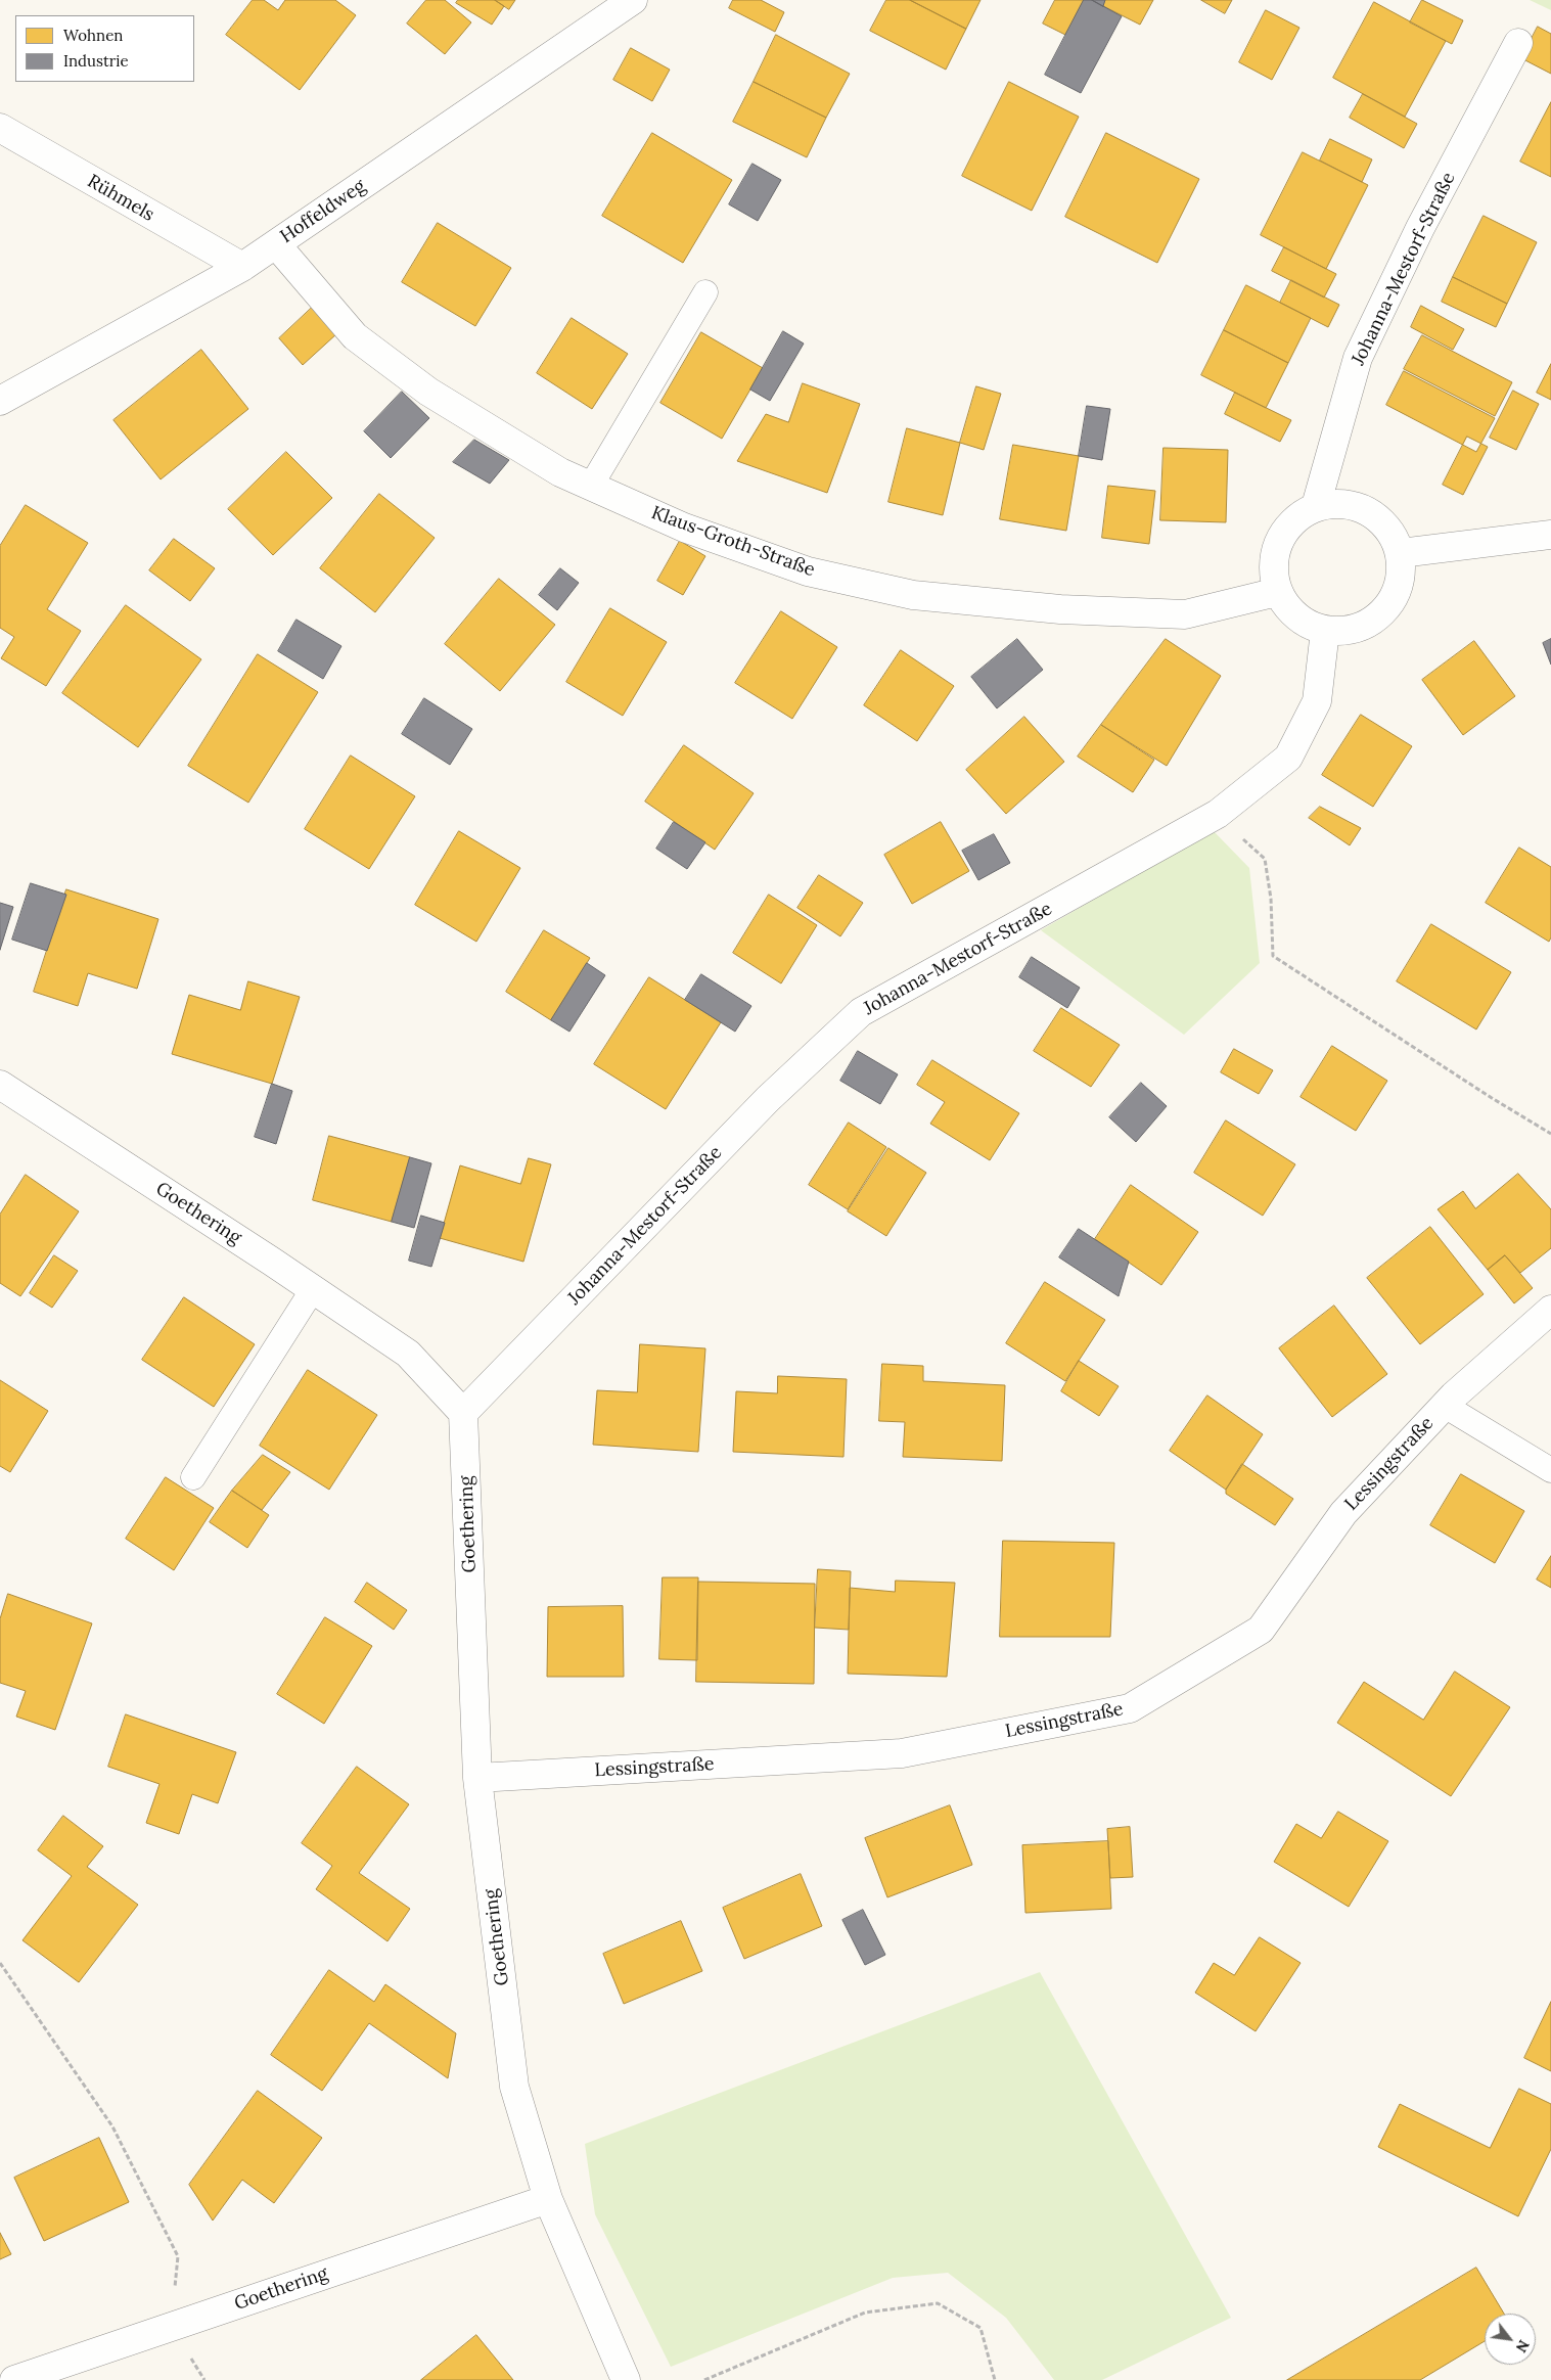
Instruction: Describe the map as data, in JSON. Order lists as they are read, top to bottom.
{
  "streets": {
    "street": [
      "Rühmels",
      "Hoffeldweg",
      "Johanna-Mestorf-Straße",
      "Klaus-Groth-Straße",
      "Goethering",
      "Lessingstraße"
    ]
  },
  "crossings": [
    ["Rühmels", "Hoffeldweg"],
    ["Hoffeldweg", "Klaus-Groth-Straße"],
    ["Johanna-Mestorf-Straße", "Klaus-Groth-Straße"],
    ["Johanna-Mestorf-Straße", "Goethering"],
    ["Goethering", "Lessingstraße"]
  ],
  "legend": ["Wohnen", "Industrie"],
  "north": "bottom right"
}
